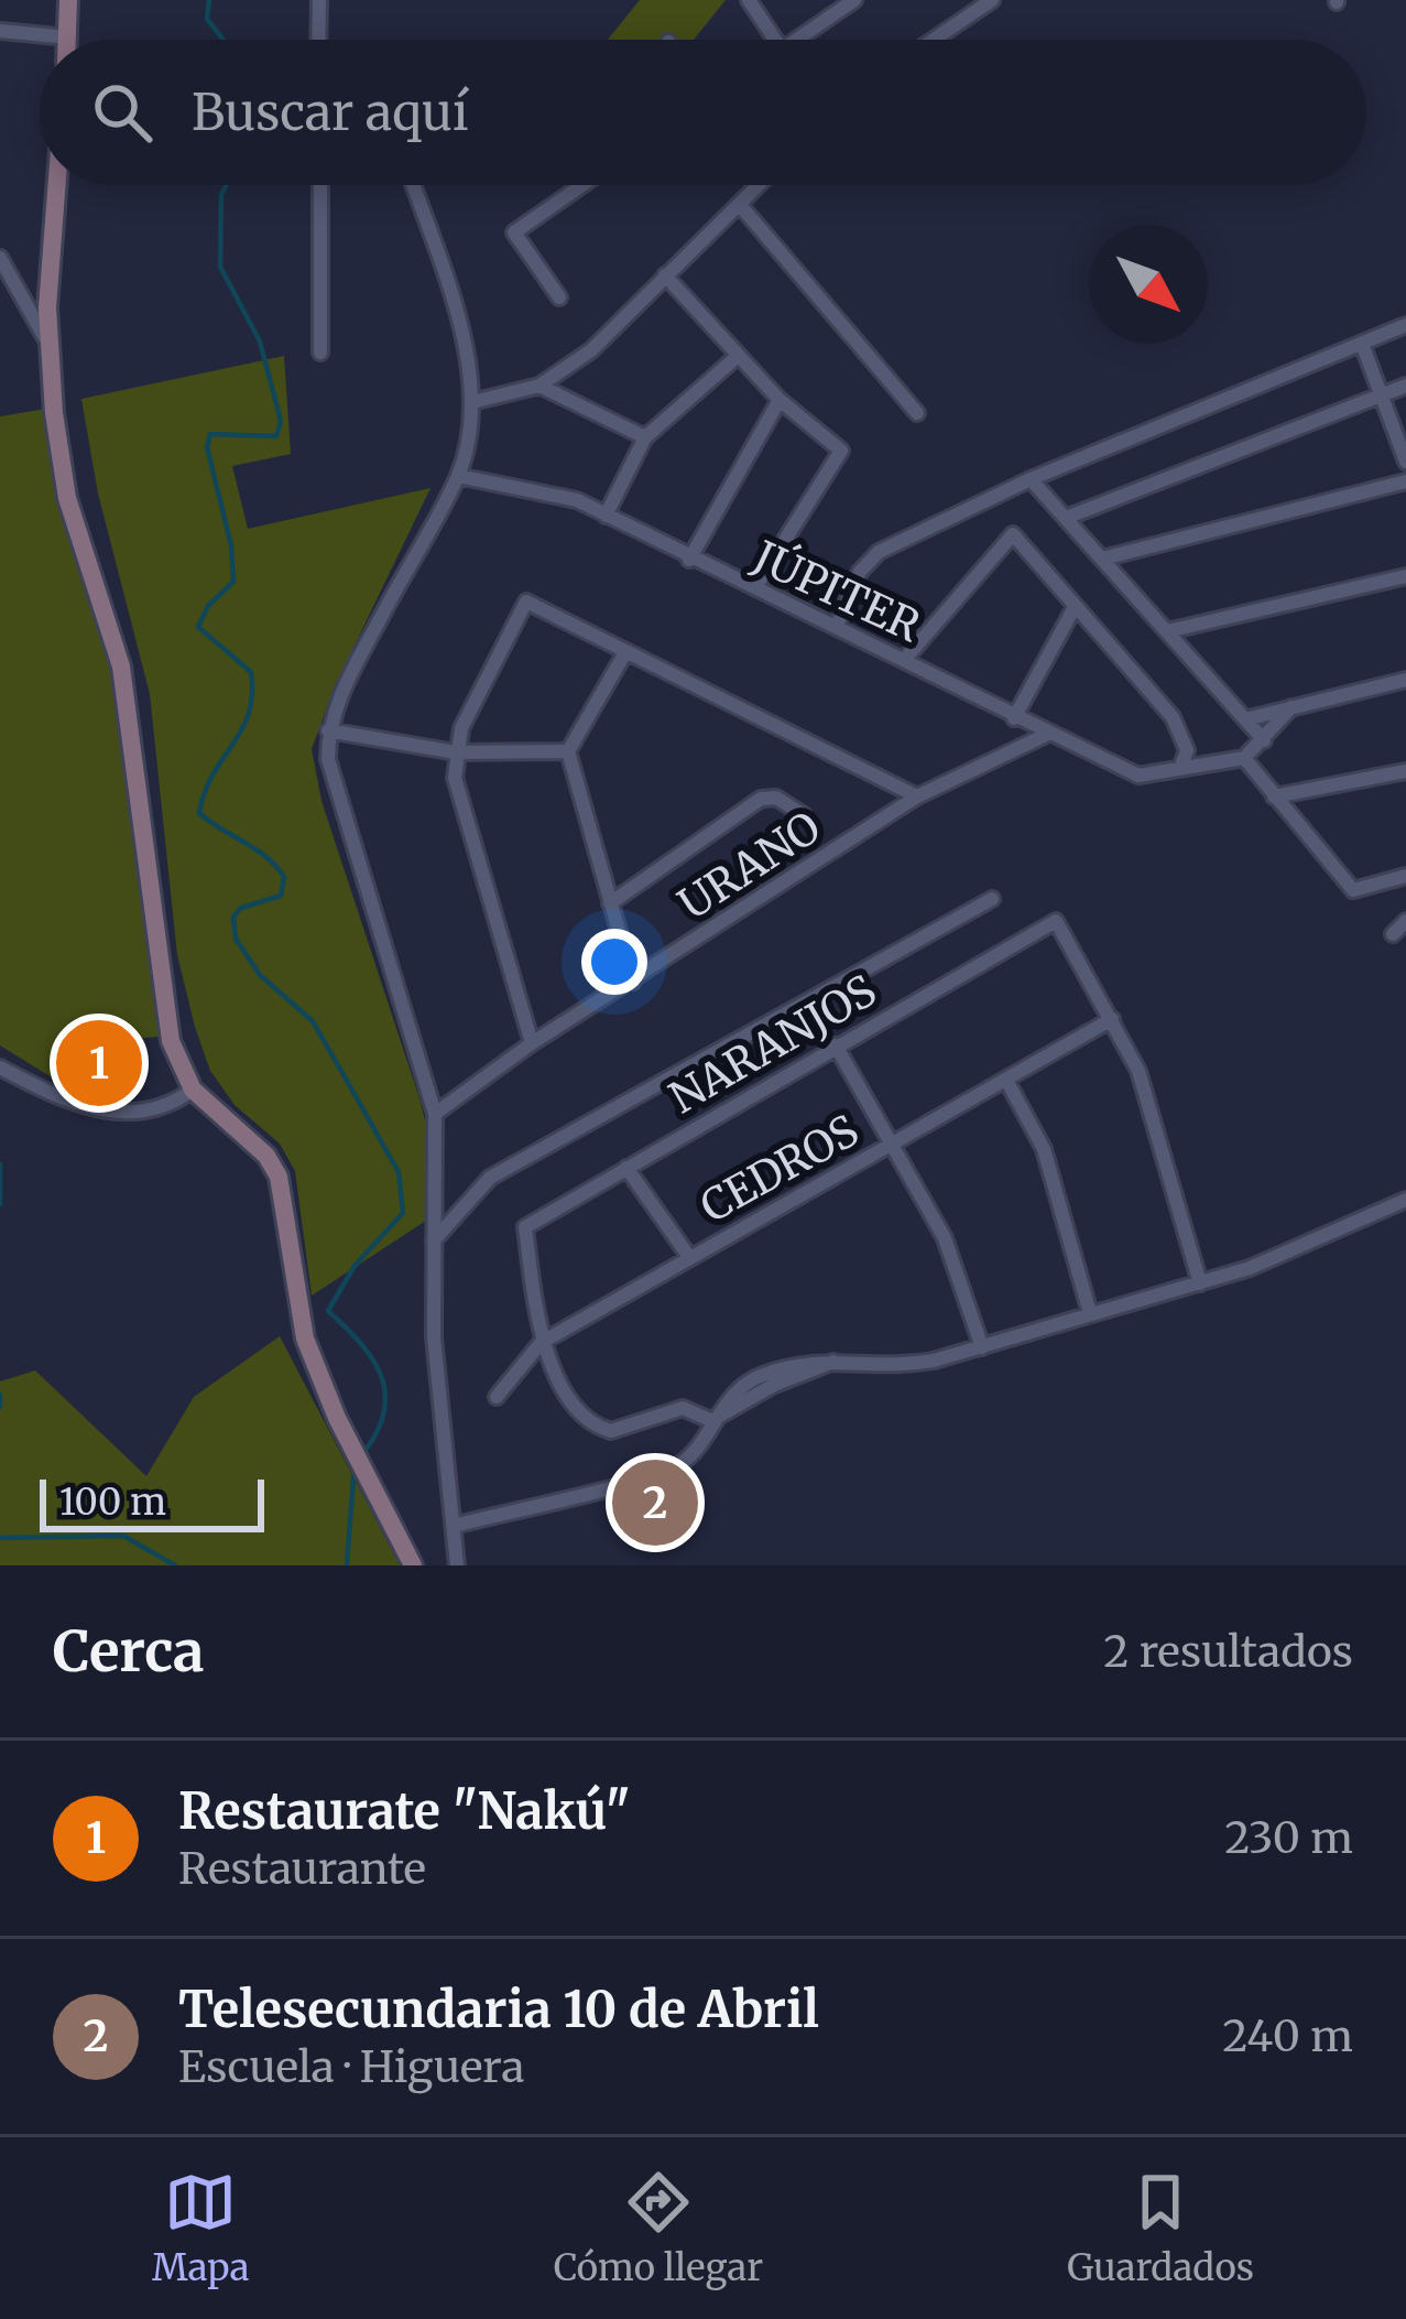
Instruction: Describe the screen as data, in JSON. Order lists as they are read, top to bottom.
{
  "streets": {
    "street": [
      "JÚPITER",
      "URANO",
      "NARANJOS",
      "CEDROS"
    ]
  },
  "crossings": [
    ["JÚPITER", "URANO"],
    ["NARANJOS", "CEDROS"]
  ],
  "scale_bar": "100 m",
  "north": "bottom right",
  "page": {
    "search": "Buscar aquí",
    "pins": ["1", "2"],
    "scale": "100 m",
    "heading": ["Cerca", "2 resultados"],
    "list": [
      {
        "mark": "1",
        "name": "Restaurate \"Nakú\"",
        "note": "Restaurante",
        "value": "230 m"
      },
      {
        "mark": "2",
        "name": "Telesecundaria 10 de Abril",
        "note": "Escuela · Higuera",
        "value": "240 m"
      }
    ],
    "nav": ["Mapa", "Cómo llegar", "Guardados"]
  }
}
